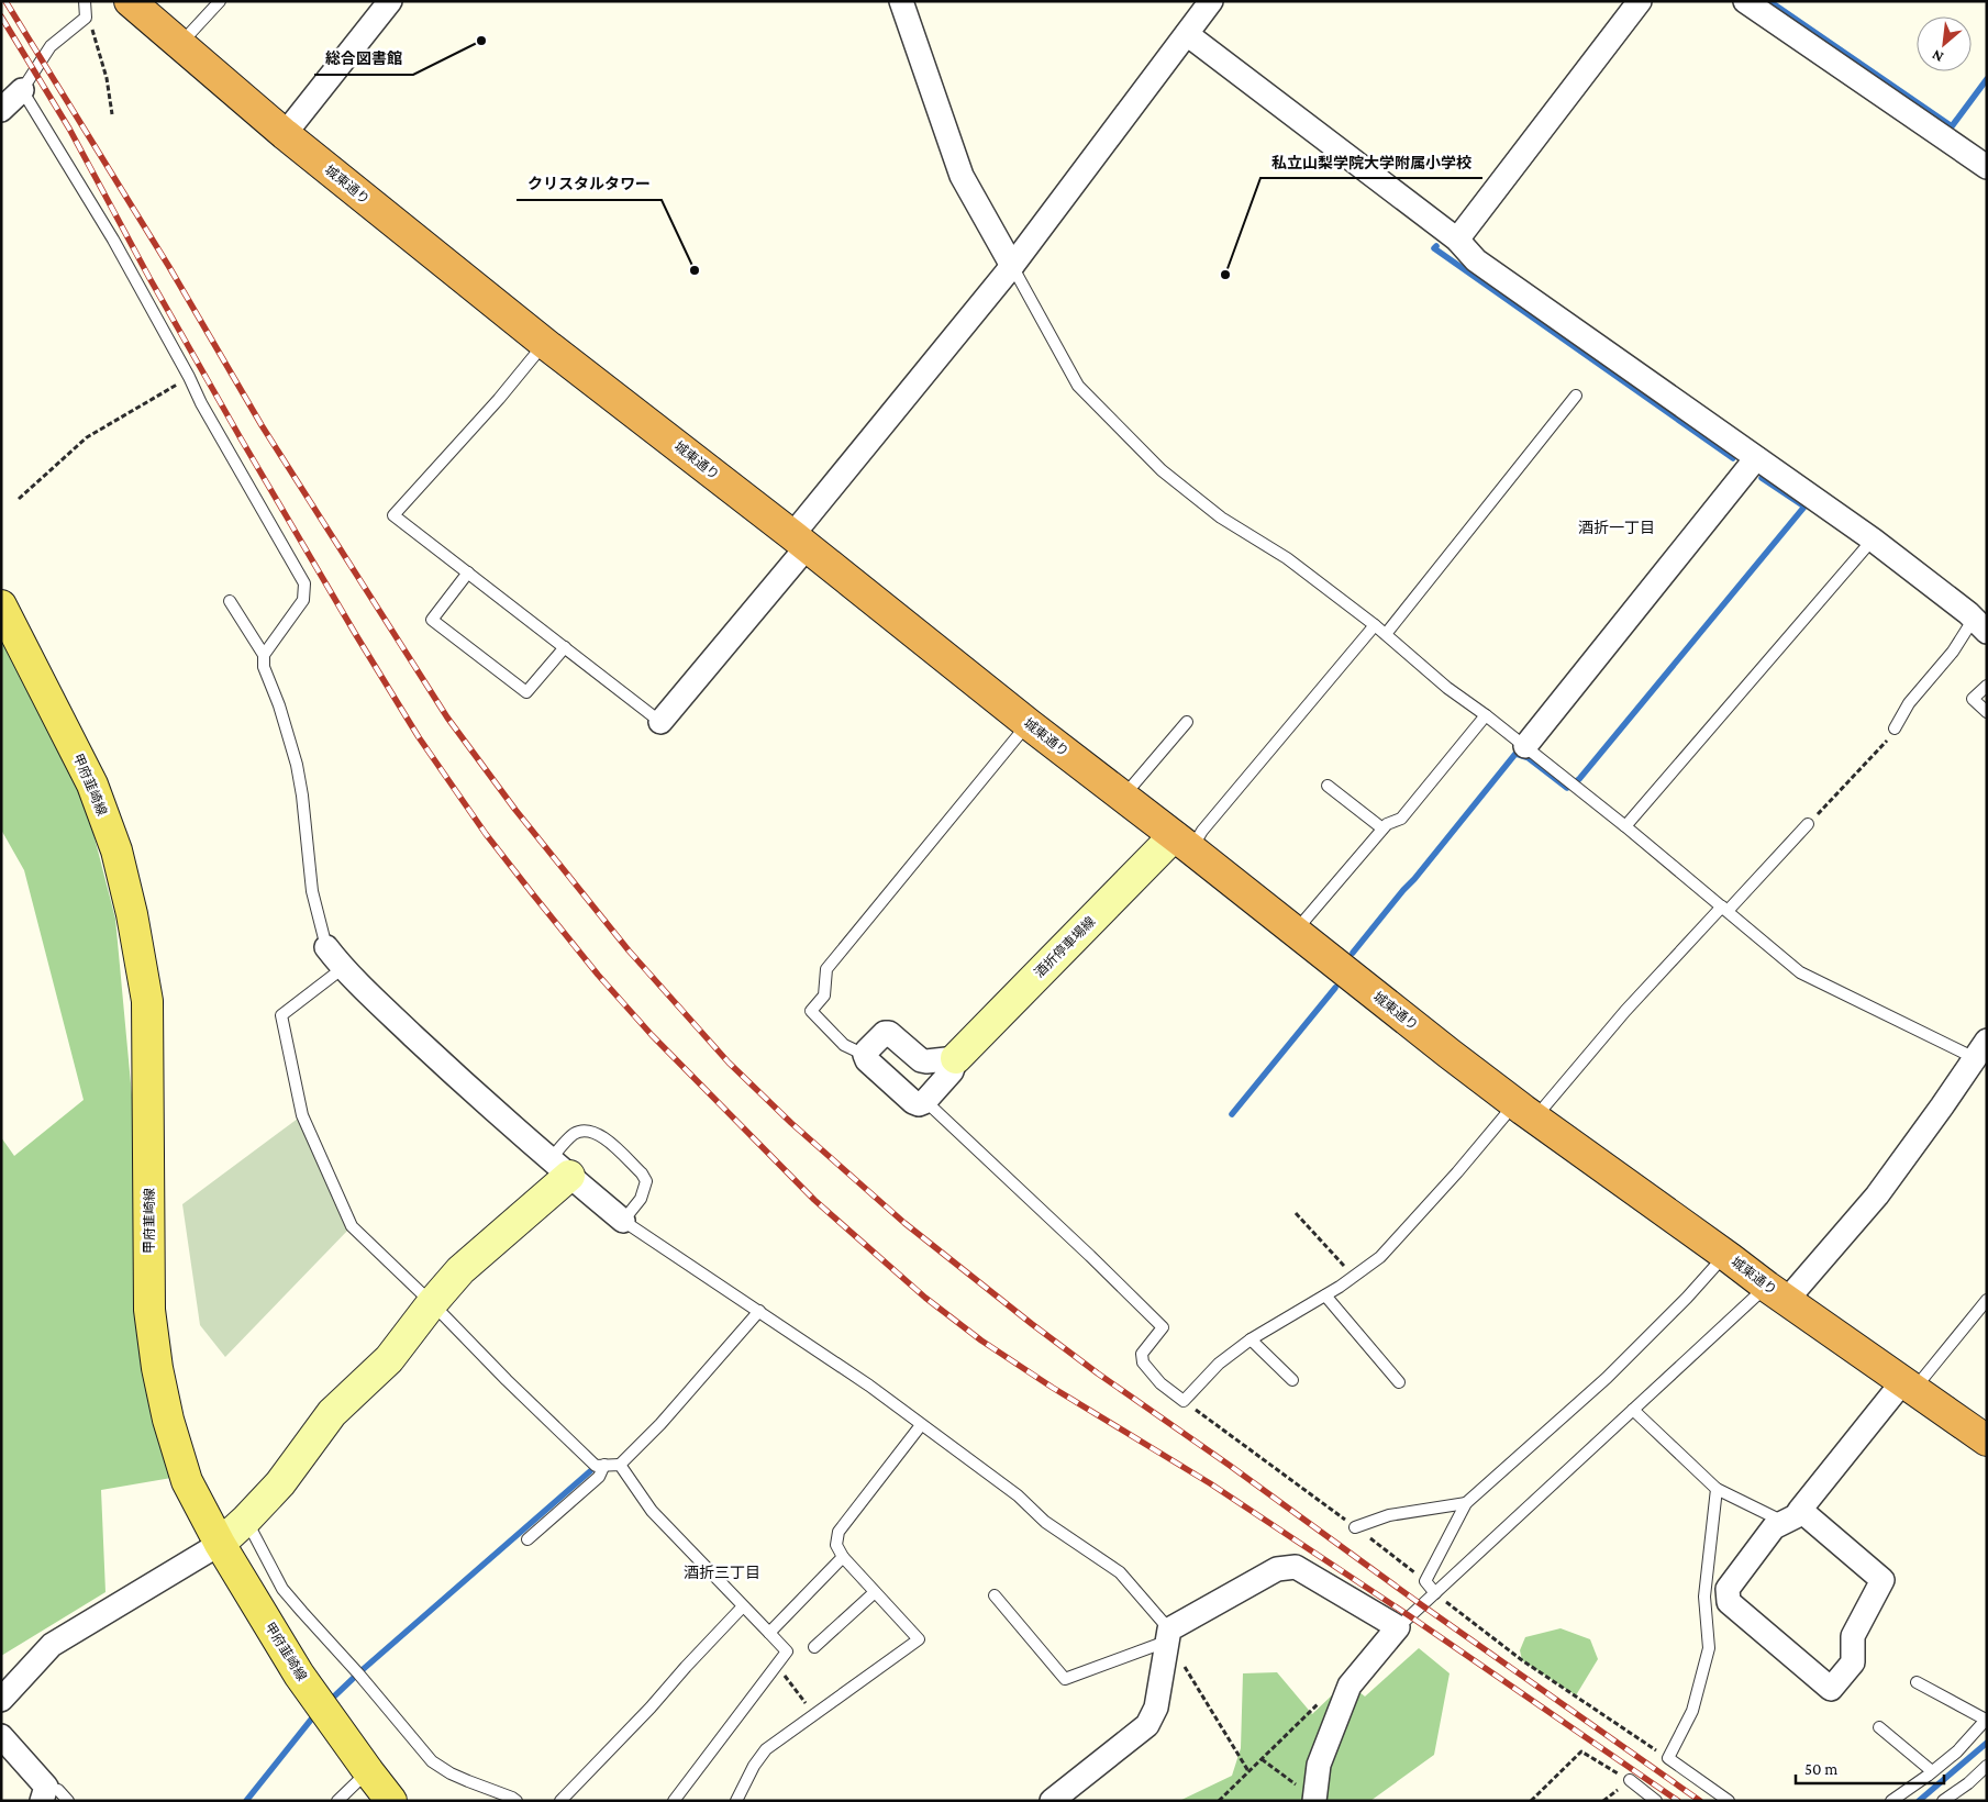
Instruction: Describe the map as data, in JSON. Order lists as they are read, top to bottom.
{
  "streets": {
    "highway": ["城東通り"],
    "main road": ["甲府韮崎線"],
    "street": ["酒折停車場線"]
  },
  "crossings": [
    ["城東通り", "酒折停車場線"]
  ],
  "districts": ["酒折一丁目", "酒折三丁目"],
  "places": ["総合図書館", "クリスタルタワー", "私立山梨学院大学附属小学校"],
  "scale_bar": "50 m",
  "north": "bottom left"
}
